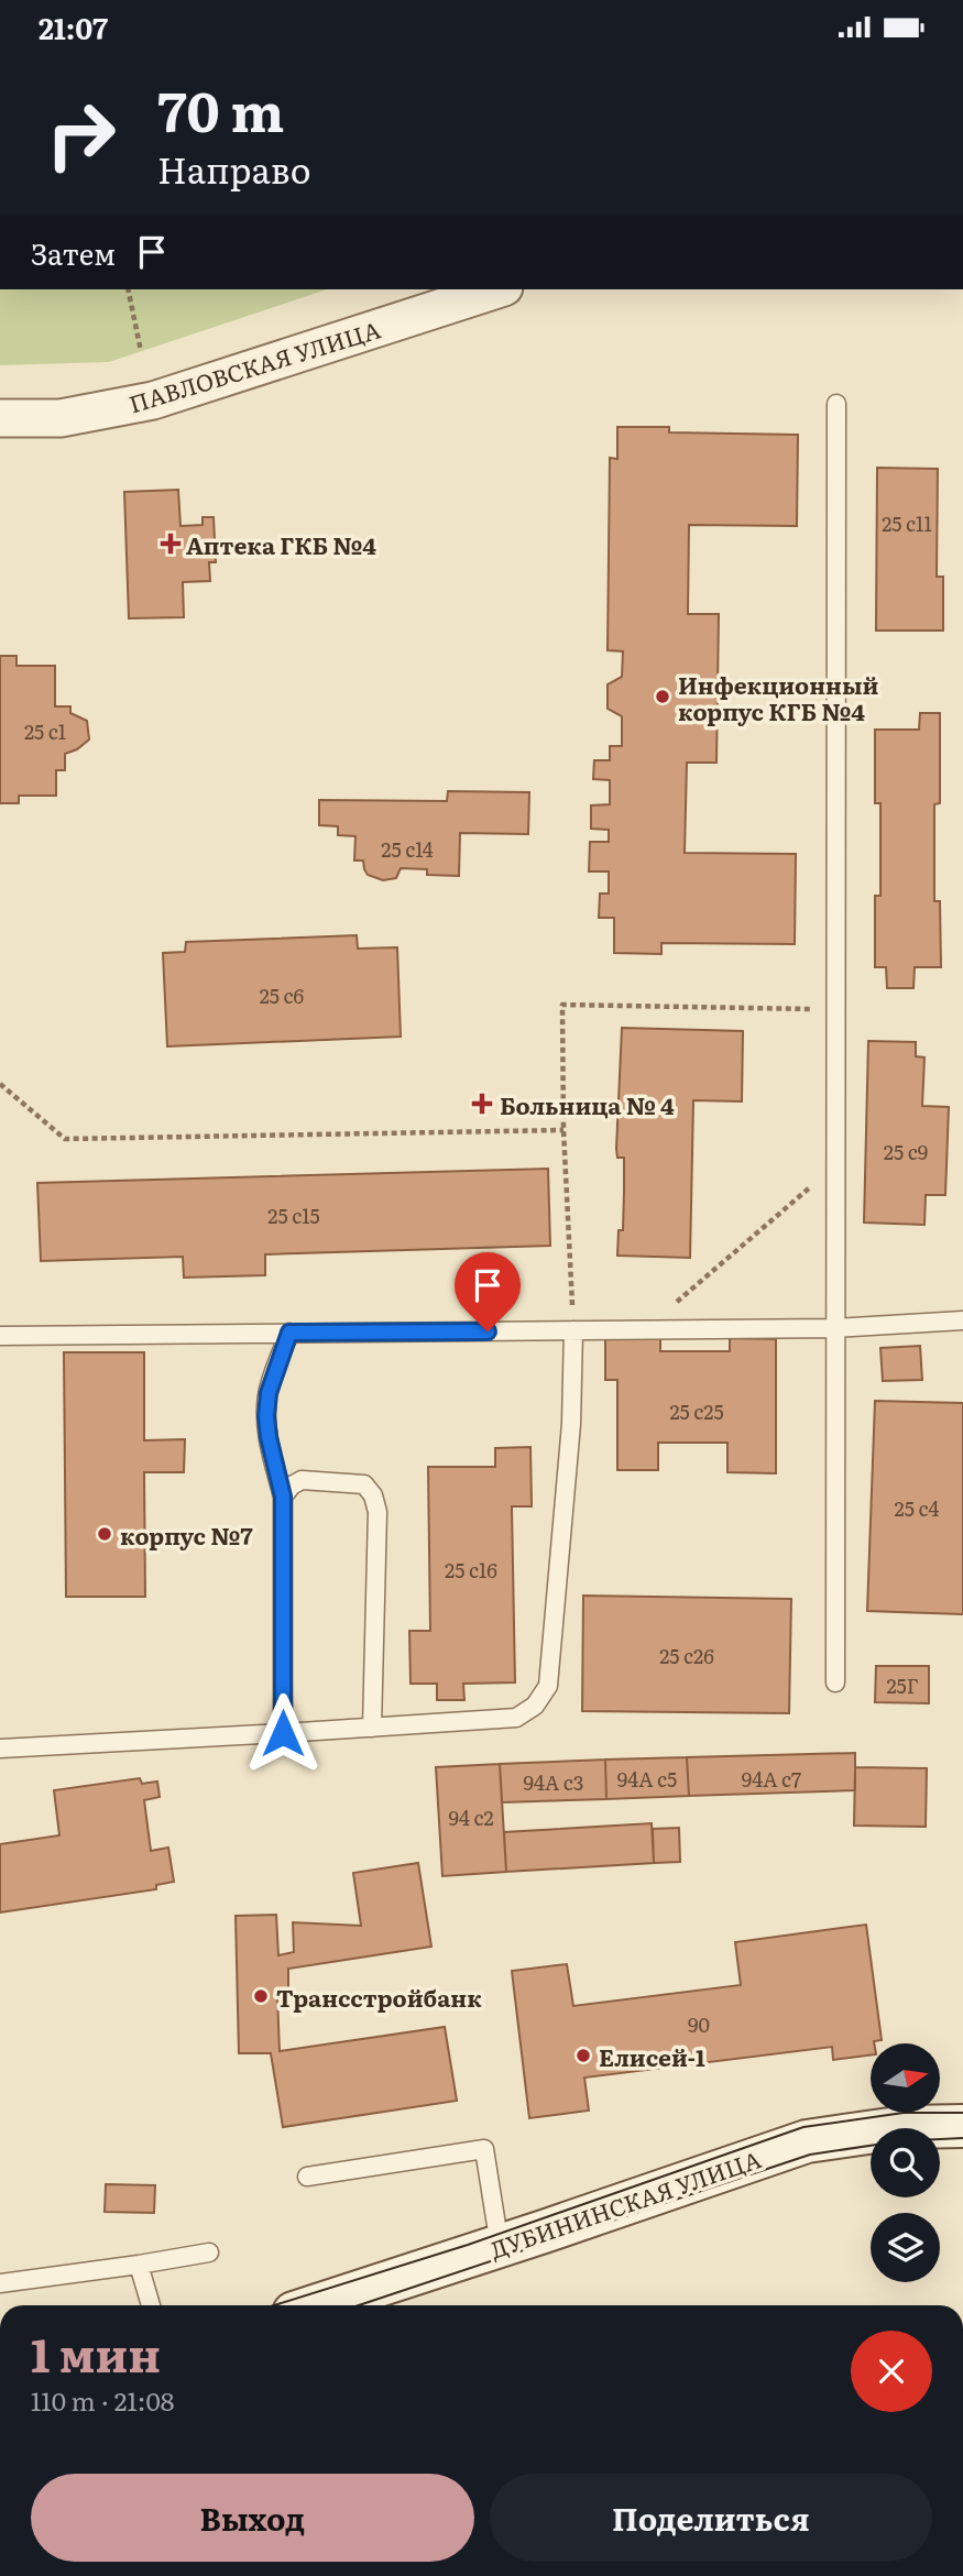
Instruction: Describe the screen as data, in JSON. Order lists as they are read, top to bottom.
{
  "streets": {
    "main road": ["ДУБИНИНСКАЯ УЛИЦА"],
    "street": ["ПАВЛОВСКАЯ УЛИЦА"]
  },
  "places": {
    "health": ["Аптека ГКБ №4", "Больница № 4"],
    "other": [
      "Инфекционный корпус КГБ №4",
      "корпус №7",
      "Трансстройбанк",
      "Елисей-1"
    ]
  },
  "house_numbers": [
    "25 с11",
    "25 с1",
    "25 с14",
    "25 с6",
    "25 с9",
    "25 с15",
    "25 с25",
    "25 с4",
    "25 с16",
    "25 с26",
    "25Г",
    "94А с5",
    "94А с7",
    "94А с3",
    "94 с2",
    "90"
  ],
  "north": "right",
  "page": {
    "status": "21:07",
    "turn": ["70 m", "Направо"],
    "then": "Затем",
    "heading": ["1 мин", "110 m · 21:08"],
    "buttons": ["Выход", "Поделиться"]
  }
}
